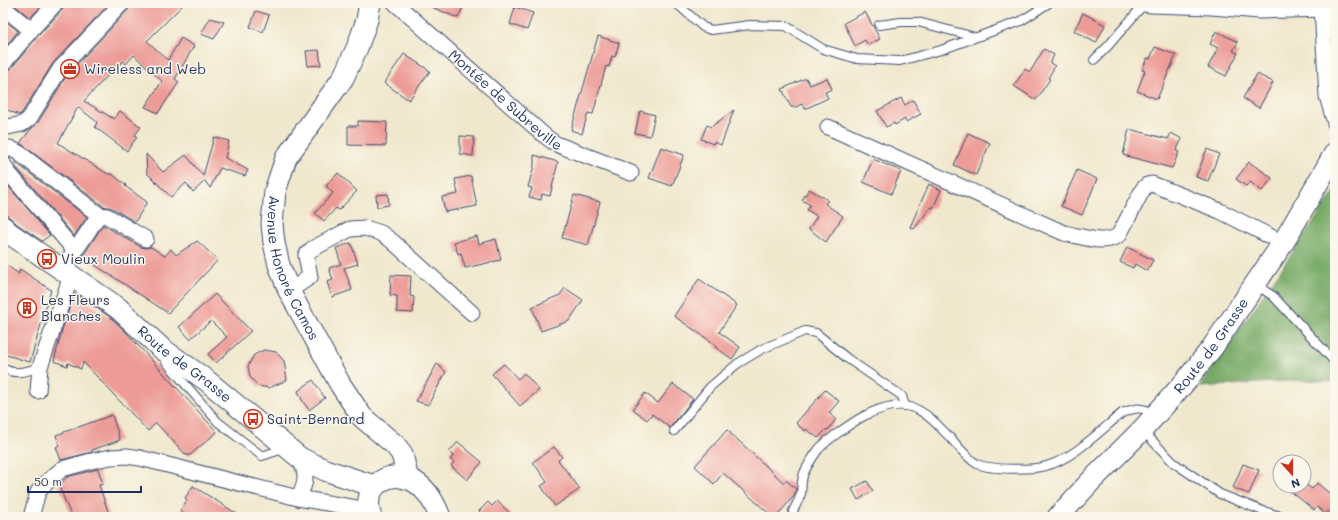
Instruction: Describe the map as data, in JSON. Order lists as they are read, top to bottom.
{
  "streets": {
    "main road": ["Avenue Honoré Camos", "Route de Grasse"],
    "street": ["Montée de Subreville"]
  },
  "places": {
    "office": ["Wireless and Web"],
    "bus stop": ["Vieux Moulin", "Saint-Bernard"],
    "building": ["Les Fleurs Blanches"]
  },
  "scale_bar": "50 m",
  "north": "bottom"
}
